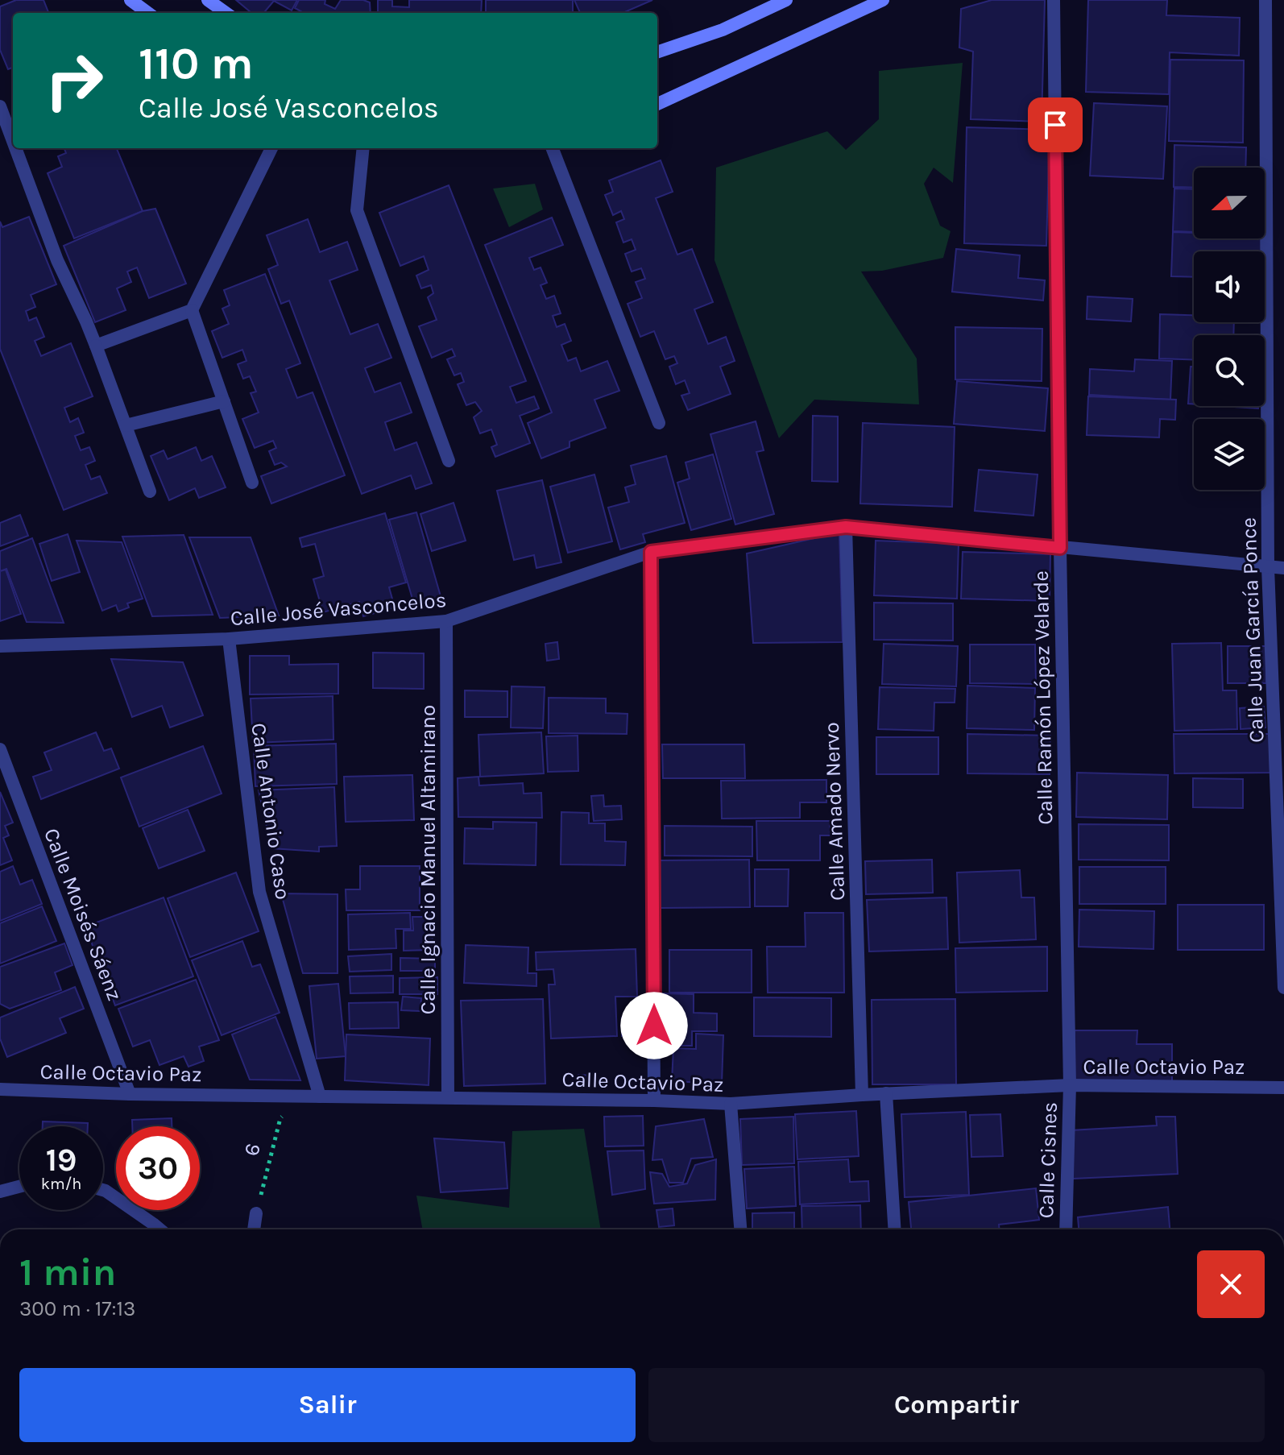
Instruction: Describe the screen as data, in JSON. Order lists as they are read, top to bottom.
{
  "streets": {
    "street": [
      "Calle José Vasconcelos",
      "Calle Juan García Ponce",
      "Calle Ramón López Velarde",
      "Calle Antonio Caso",
      "Calle Amado Nervo",
      "Calle Ignacio Manuel Altamirano",
      "Calle Moisés Sáenz",
      "Calle Octavio Paz",
      "Calle Cisnes"
    ],
    "path": ["6"]
  },
  "crossings": [
    ["Calle José Vasconcelos", "Calle Juan García Ponce"],
    ["Calle José Vasconcelos", "Calle Ramón López Velarde"],
    ["Calle José Vasconcelos", "Calle Antonio Caso"],
    ["Calle José Vasconcelos", "Calle Amado Nervo"],
    ["Calle José Vasconcelos", "Calle Ignacio Manuel Altamirano"],
    ["Calle Ramón López Velarde", "Calle Octavio Paz"],
    ["Calle Ramón López Velarde", "Calle Cisnes"],
    ["Calle Antonio Caso", "Calle Octavio Paz"],
    ["Calle Antonio Caso", "6"],
    ["Calle Amado Nervo", "Calle Octavio Paz"],
    ["Calle Ignacio Manuel Altamirano", "Calle Octavio Paz"],
    ["Calle Moisés Sáenz", "Calle Octavio Paz"],
    ["Calle Octavio Paz", "6"],
    ["Calle Octavio Paz", "Calle Cisnes"]
  ],
  "north": "left",
  "page": {
    "turn": ["110 m", "Calle José Vasconcelos"],
    "speed": "19 km/h",
    "limit": "30",
    "heading": ["1 min", "300 m · 17:13"],
    "buttons": ["Salir", "Compartir"]
  }
}
